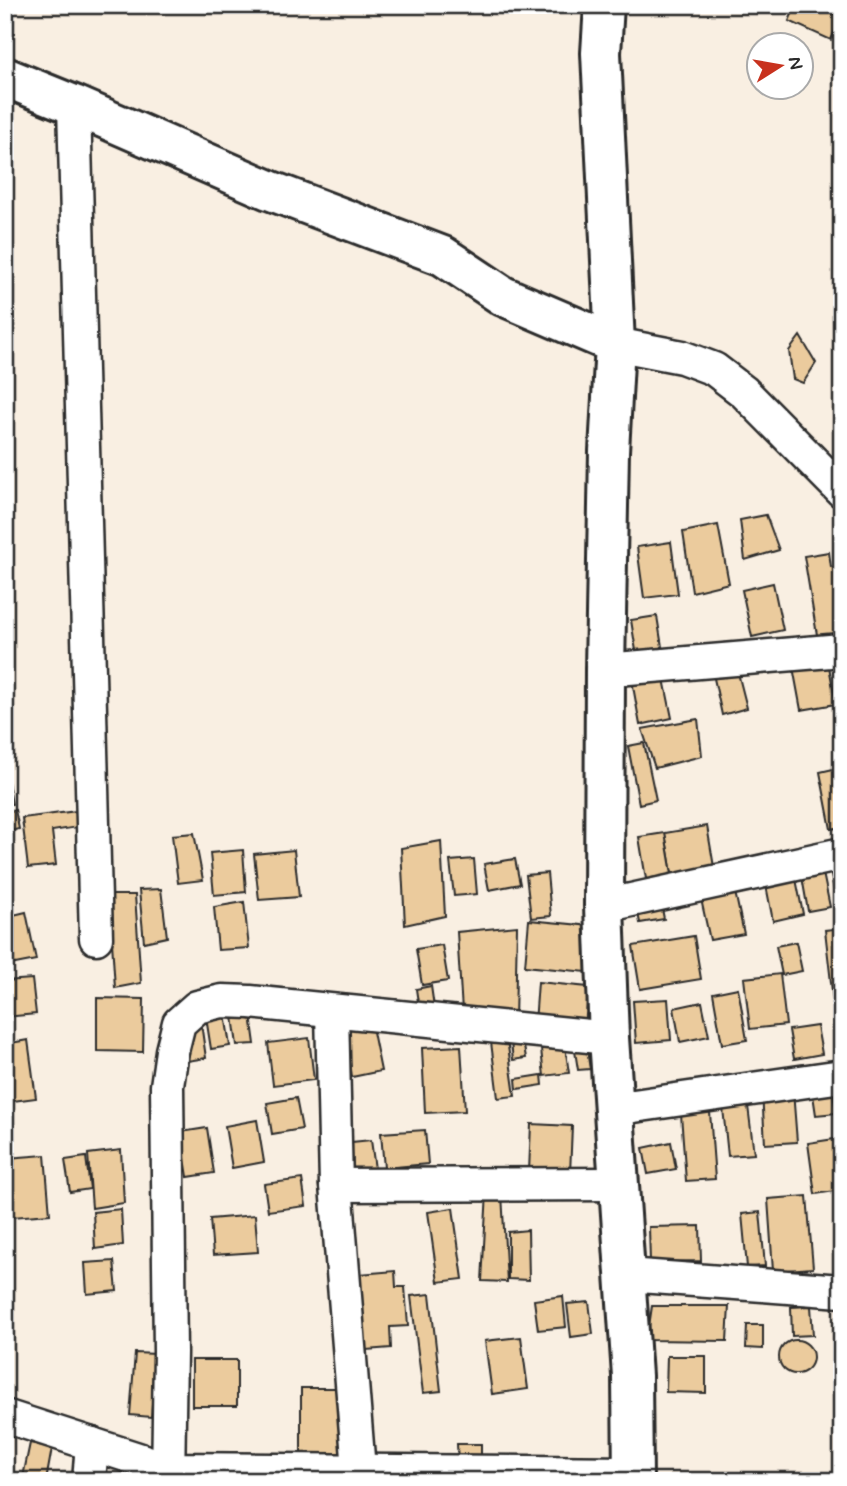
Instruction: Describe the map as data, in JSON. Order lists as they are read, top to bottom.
{
  "north": "right"
}
